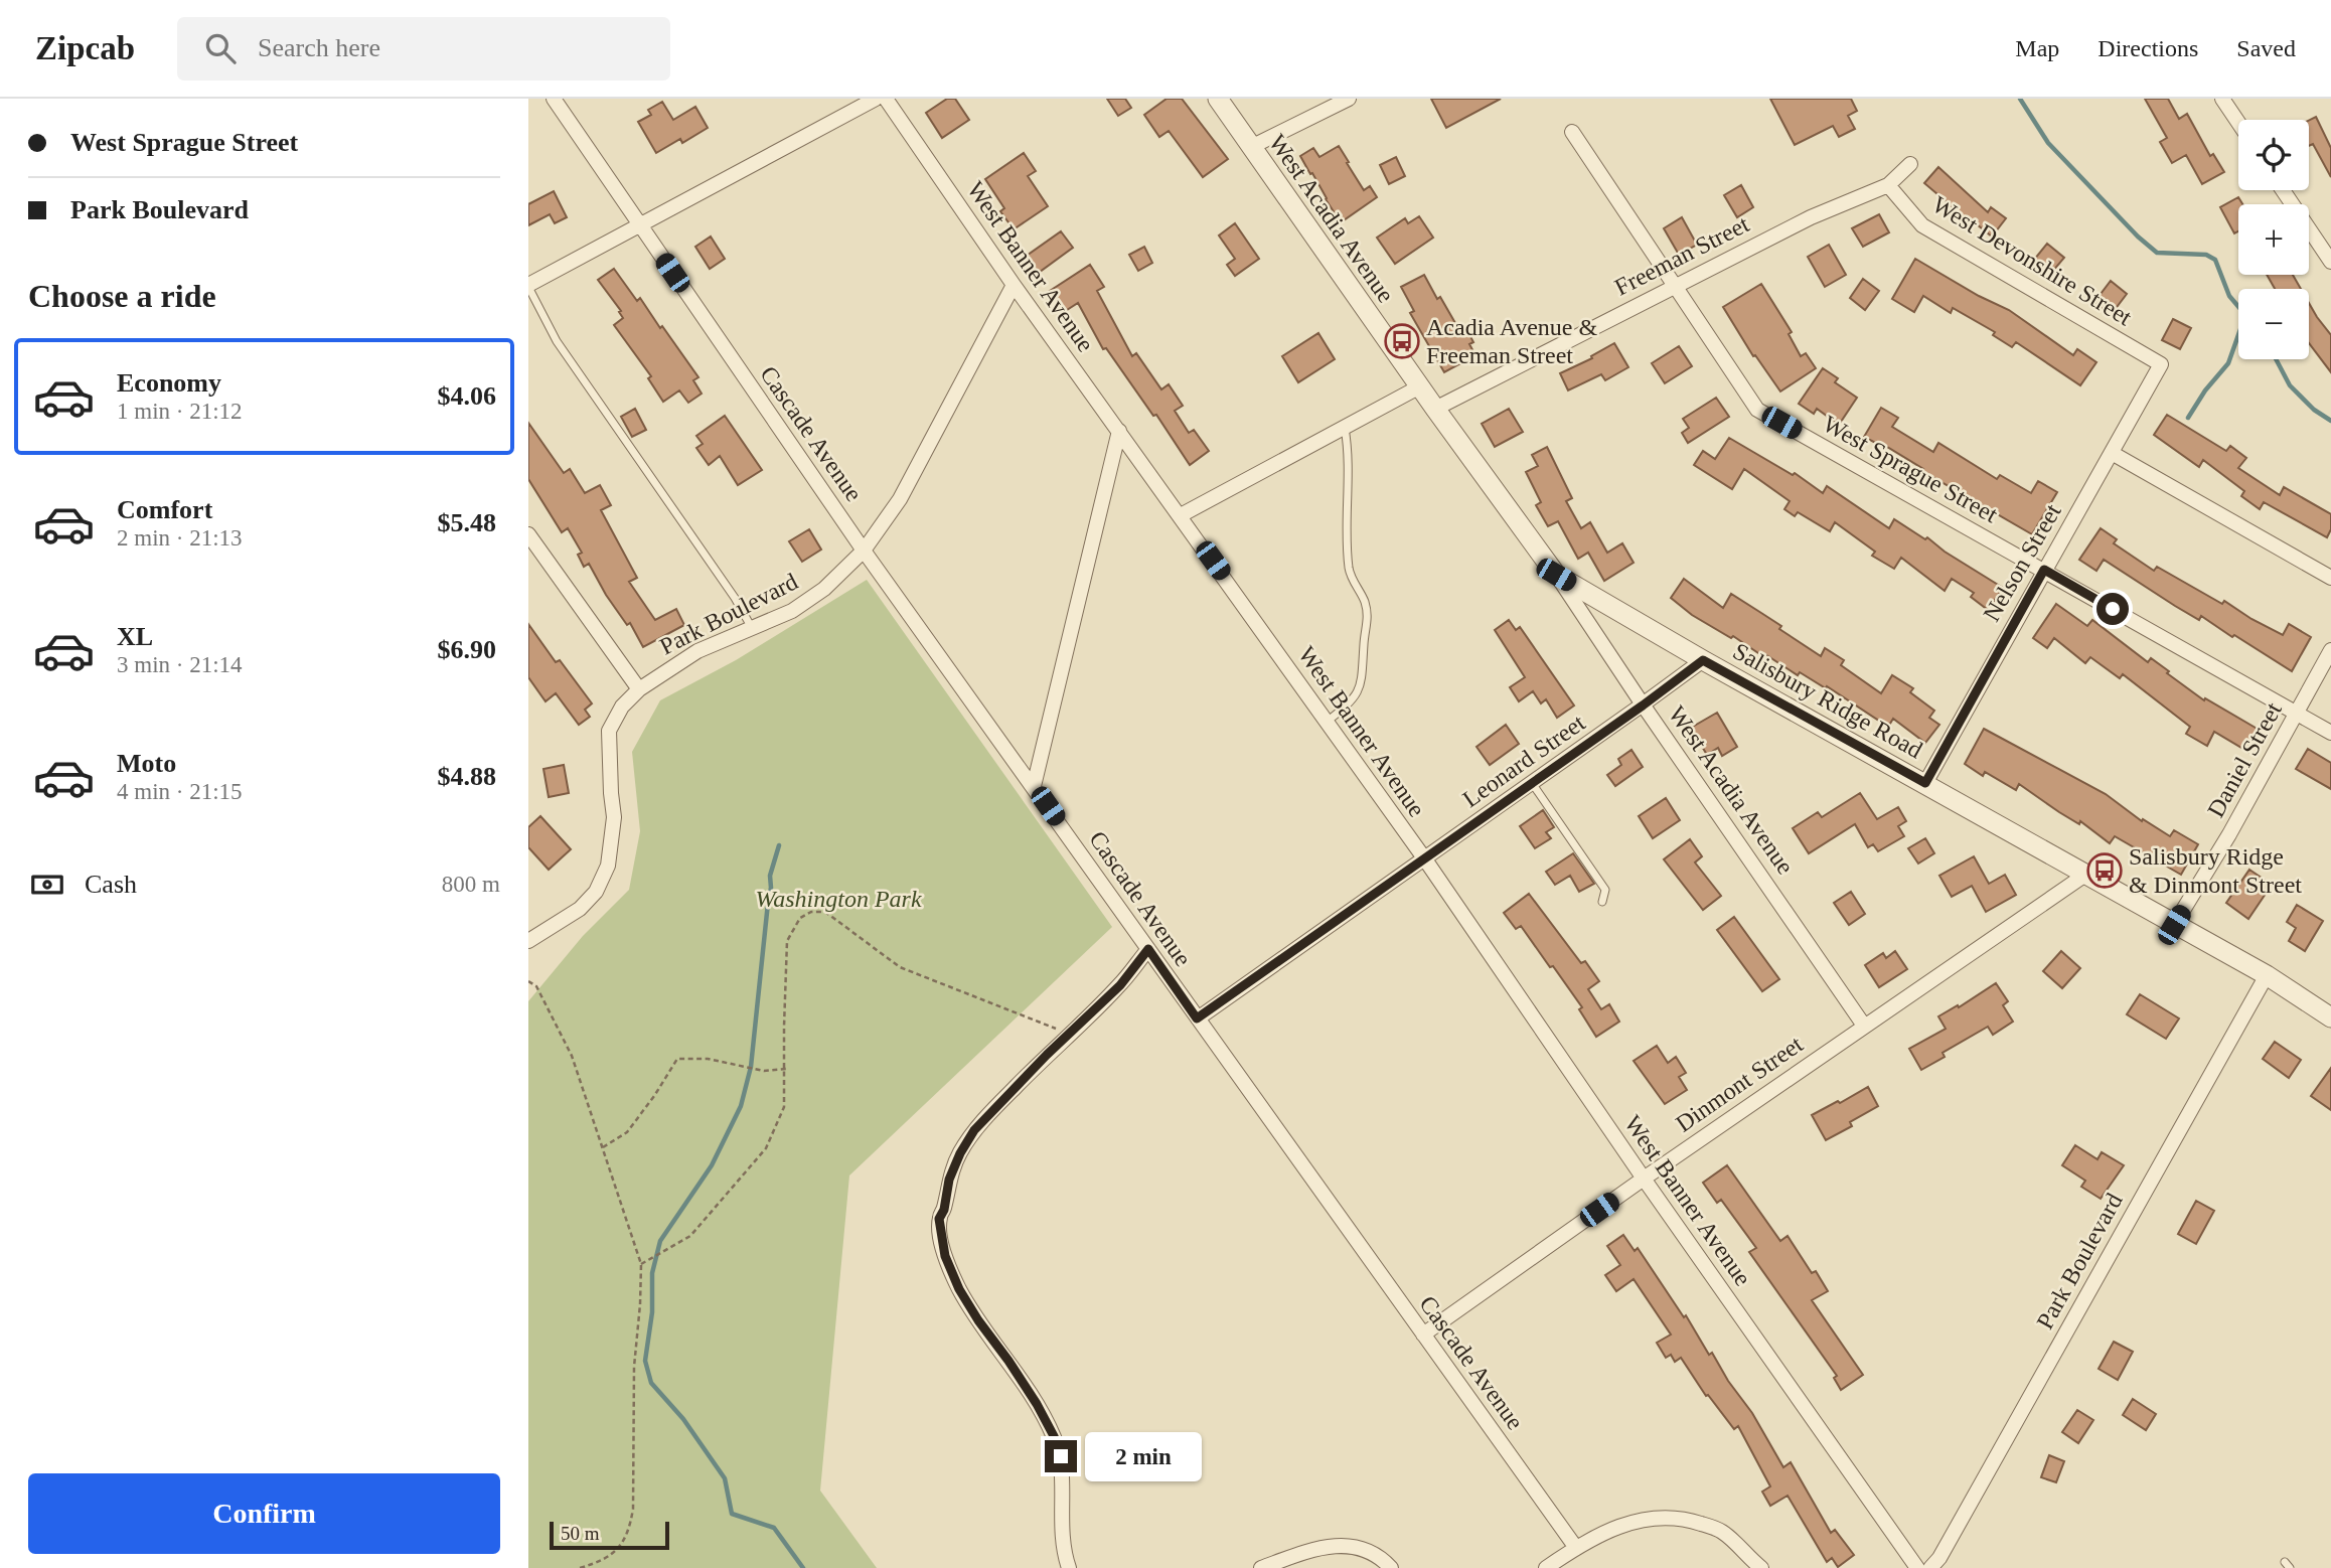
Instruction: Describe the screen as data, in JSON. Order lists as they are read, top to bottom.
{
  "streets": {
    "street": [
      "West Acadia Avenue",
      "Freeman Street",
      "West Devonshire Street",
      "West Banner Avenue",
      "Cascade Avenue",
      "West Sprague Street",
      "Nelson Street",
      "Park Boulevard",
      "Salisbury Ridge Road",
      "Daniel Street",
      "Leonard Street",
      "Dinmont Street"
    ]
  },
  "crossings": [
    ["West Acadia Avenue", "Freeman Street"],
    ["West Acadia Avenue", "Salisbury Ridge Road"],
    ["West Acadia Avenue", "Leonard Street"],
    ["West Acadia Avenue", "Dinmont Street"],
    ["Freeman Street", "West Devonshire Street"],
    ["Freeman Street", "West Sprague Street"],
    ["West Devonshire Street", "Nelson Street"],
    ["West Banner Avenue", "Park Boulevard"],
    ["West Banner Avenue", "Leonard Street"],
    ["West Banner Avenue", "Dinmont Street"],
    ["Cascade Avenue", "Park Boulevard"],
    ["Cascade Avenue", "Leonard Street"],
    ["Cascade Avenue", "Dinmont Street"],
    ["West Sprague Street", "Nelson Street"],
    ["West Sprague Street", "Daniel Street"],
    ["Nelson Street", "Salisbury Ridge Road"],
    ["Park Boulevard", "Salisbury Ridge Road"],
    ["Salisbury Ridge Road", "Daniel Street"],
    ["Salisbury Ridge Road", "Leonard Street"],
    ["Salisbury Ridge Road", "Dinmont Street"]
  ],
  "parks": ["Washington Park"],
  "places": {
    "bus stop": ["Acadia Avenue & Freeman Street", "Salisbury Ridge & Dinmont Street"]
  },
  "scale_bar": "50 m",
  "page": {
    "header": "Zipcab",
    "search": "Search here",
    "nav": ["Map", "Directions", "Saved"],
    "banner": ["West Sprague Street", "Park Boulevard"],
    "map_buttons": ["+", "−"],
    "heading": "Choose a ride",
    "list": [
      {
        "name": "Economy",
        "note": "1 min · 21:12",
        "value": "$4.06"
      },
      {
        "name": "Comfort",
        "note": "2 min · 21:13",
        "value": "$5.48"
      },
      {
        "name": "XL",
        "note": "3 min · 21:14",
        "value": "$6.90"
      },
      {
        "name": "Moto",
        "note": "4 min · 21:15",
        "value": "$4.88"
      }
    ],
    "pay": ["Cash", "800 m"],
    "bubble": "2 min",
    "buttons": "Confirm",
    "scale": "50 m"
  }
}
